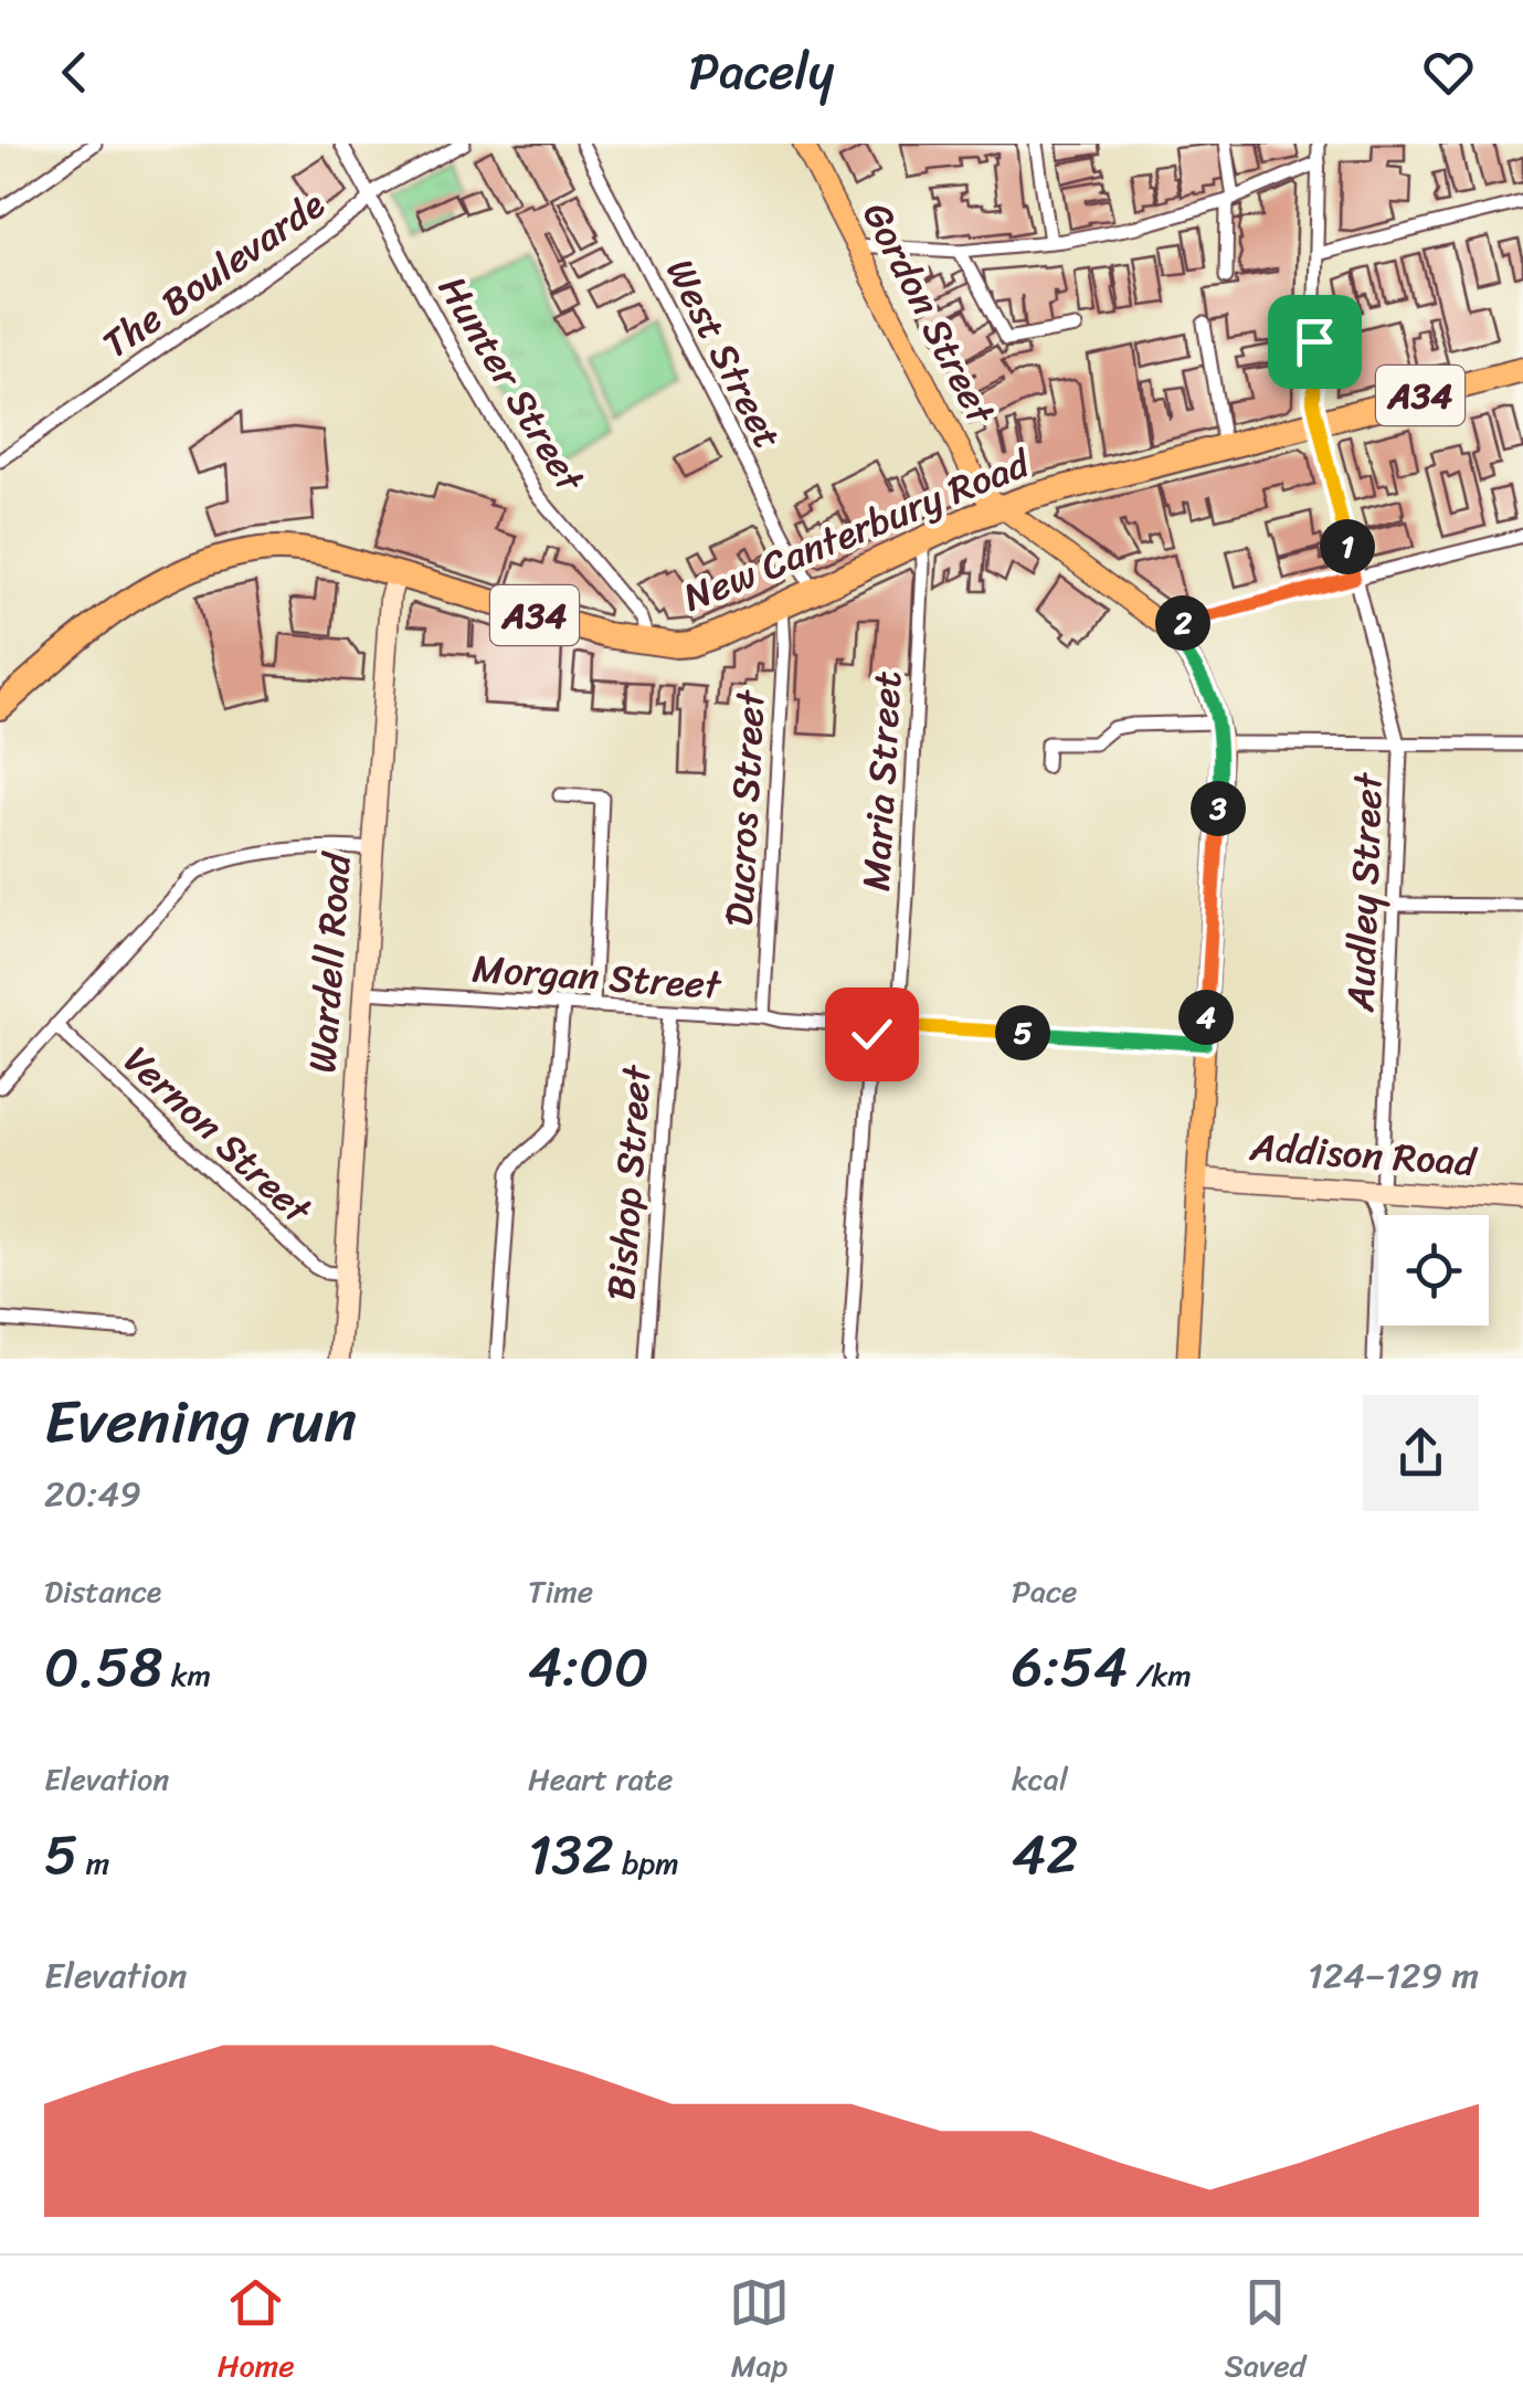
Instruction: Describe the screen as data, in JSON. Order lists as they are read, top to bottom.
{
  "streets": {
    "highway": ["A34", "New Canterbury Road"],
    "main road": ["Gordon Street"],
    "street": [
      "The Boulevarde",
      "West Street",
      "Hunter Street",
      "Maria Street",
      "Ducros Street",
      "Audley Street",
      "Wardell Road",
      "Morgan Street",
      "Vernon Street",
      "Addison Road",
      "Bishop Street"
    ]
  },
  "crossings": [
    ["The Boulevarde", "Hunter Street"],
    ["Gordon Street", "New Canterbury Road"],
    ["Gordon Street", "Addison Road"],
    ["West Street", "New Canterbury Road"],
    ["Hunter Street", "New Canterbury Road"],
    ["New Canterbury Road", "Maria Street"],
    ["New Canterbury Road", "Ducros Street"],
    ["New Canterbury Road", "Audley Street"],
    ["New Canterbury Road", "Wardell Road"],
    ["Ducros Street", "Morgan Street"],
    ["Audley Street", "Addison Road"],
    ["Wardell Road", "Morgan Street"],
    ["Wardell Road", "Vernon Street"],
    ["Morgan Street", "Bishop Street"]
  ],
  "page": {
    "header": "Pacely",
    "pins": [
      "1",
      "2",
      "3",
      "4",
      "5"
    ],
    "heading": ["Evening run", "20:49"],
    "stats": [
      ["Distance", "0.58 km"],
      ["Time", "4:00"],
      ["Pace", "6:54 /km"],
      ["Elevation", "5 m"],
      ["Heart rate", "132 bpm"],
      ["kcal", "42"]
    ],
    "chart": ["Elevation", "124–129 m"],
    "tabs": ["Home", "Map", "Saved"]
  }
}
